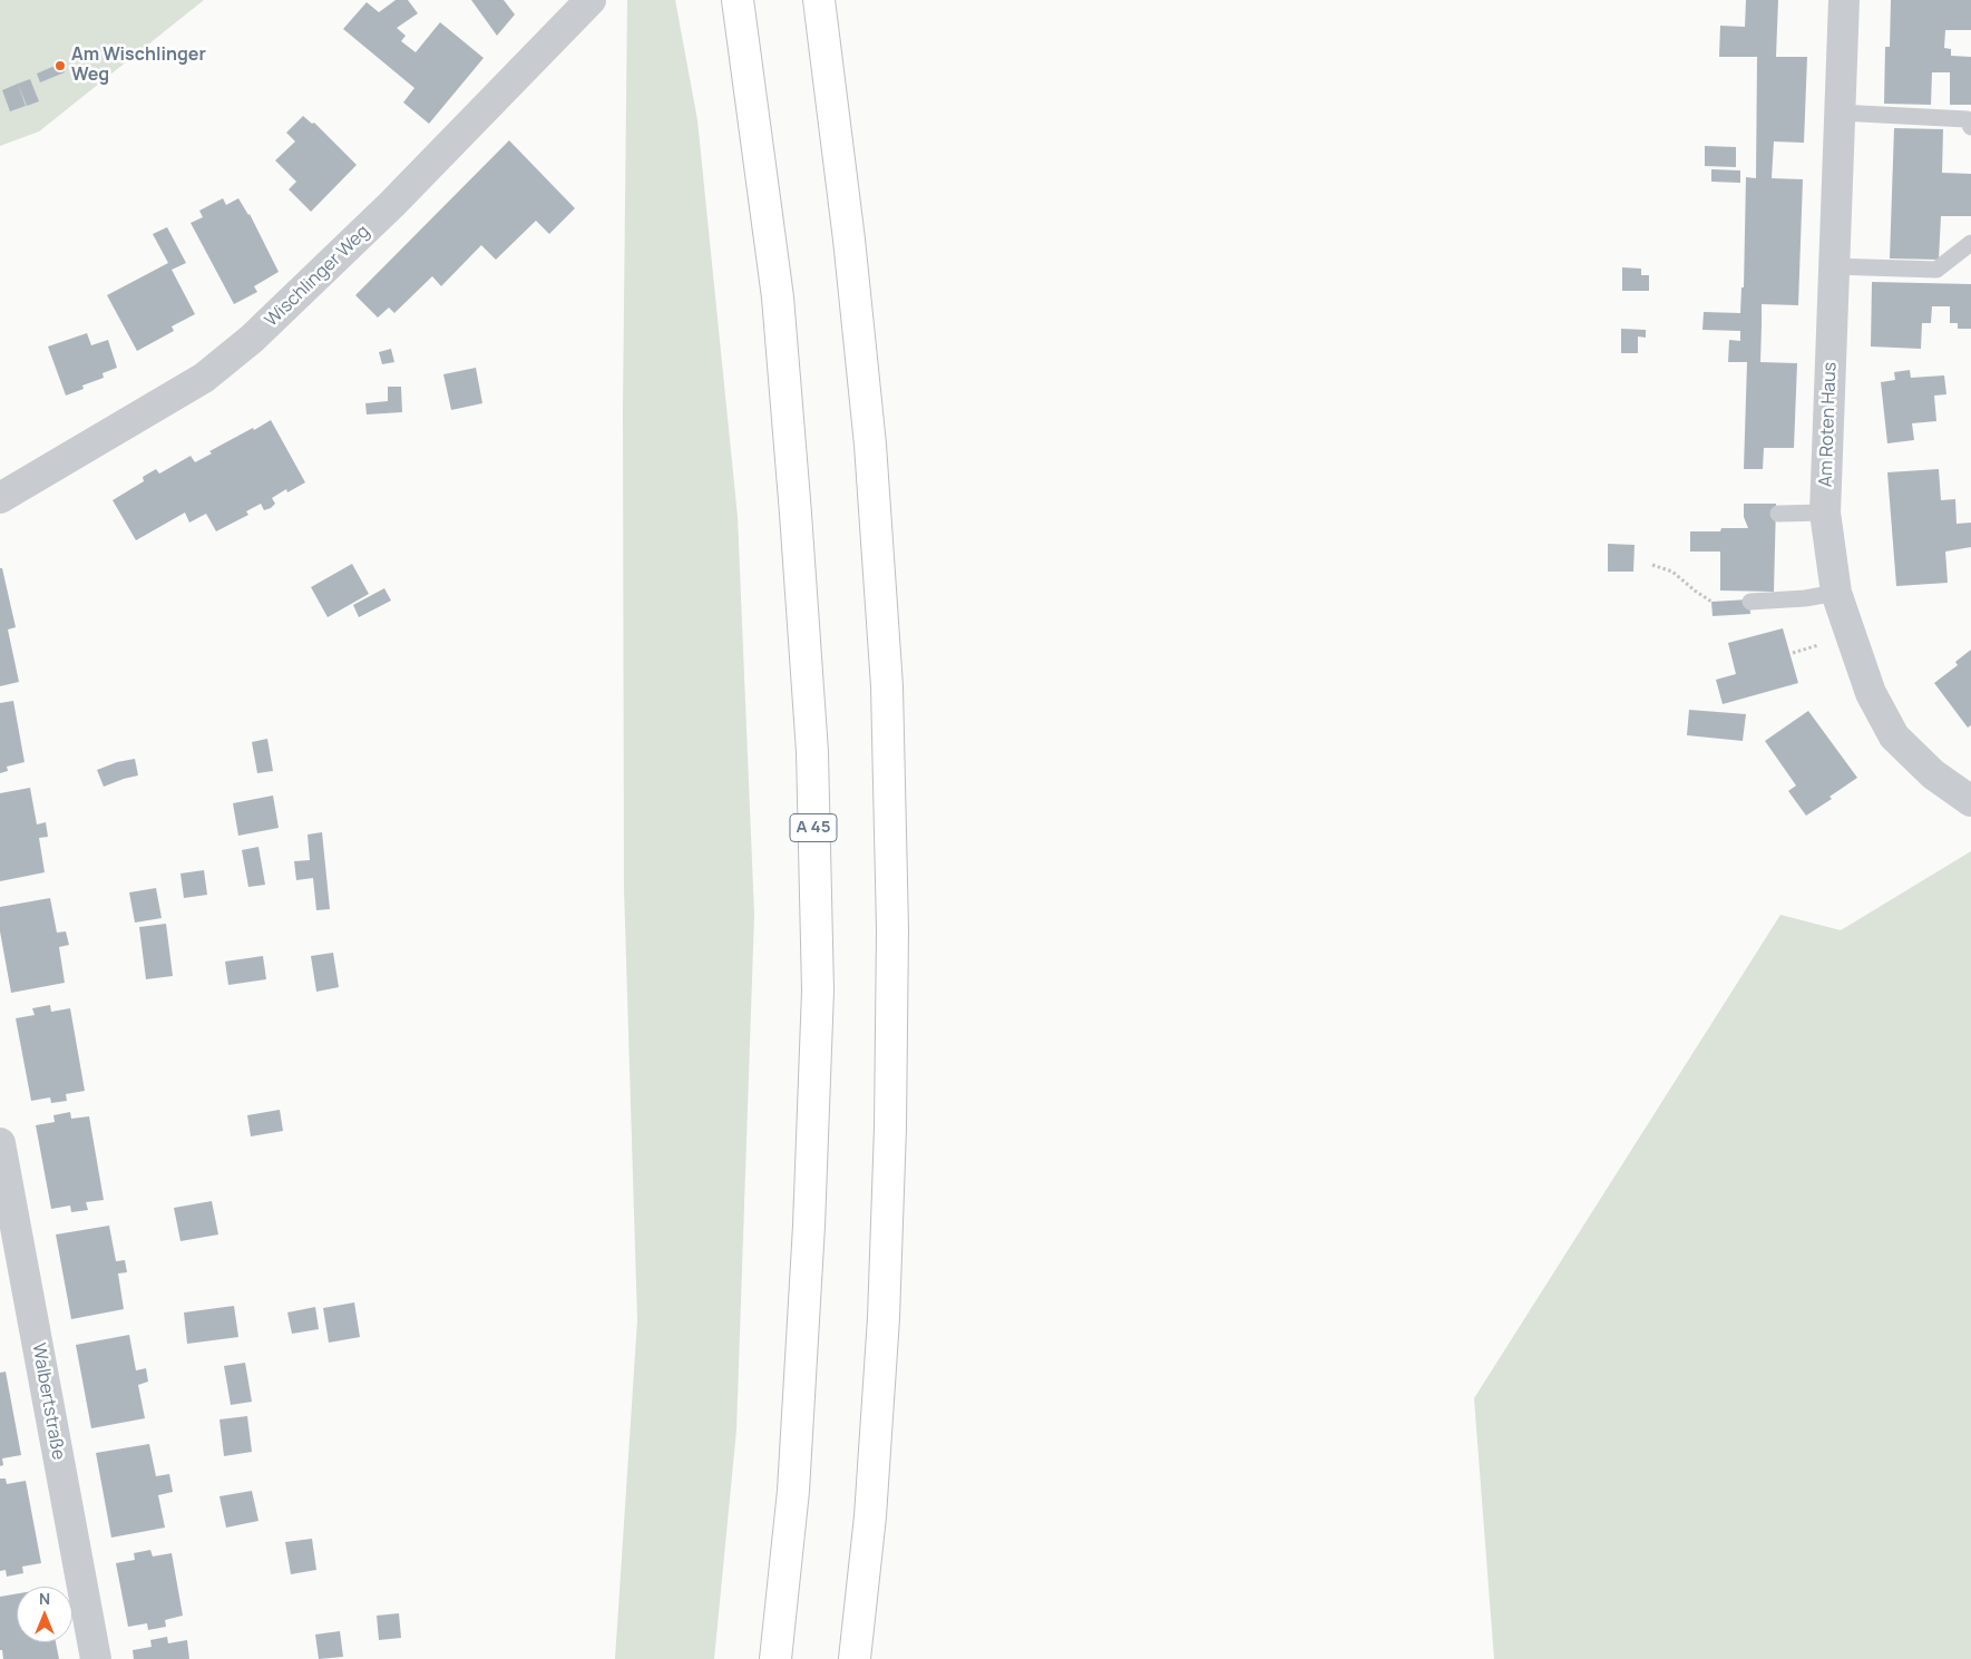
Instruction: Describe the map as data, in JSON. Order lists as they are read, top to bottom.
{
  "streets": {
    "highway": ["A 45"],
    "street": ["Wischlinger Weg", "Am Roten Haus", "Walbertstraße"]
  },
  "places": ["Am Wischlinger Weg"],
  "north": "top"
}
